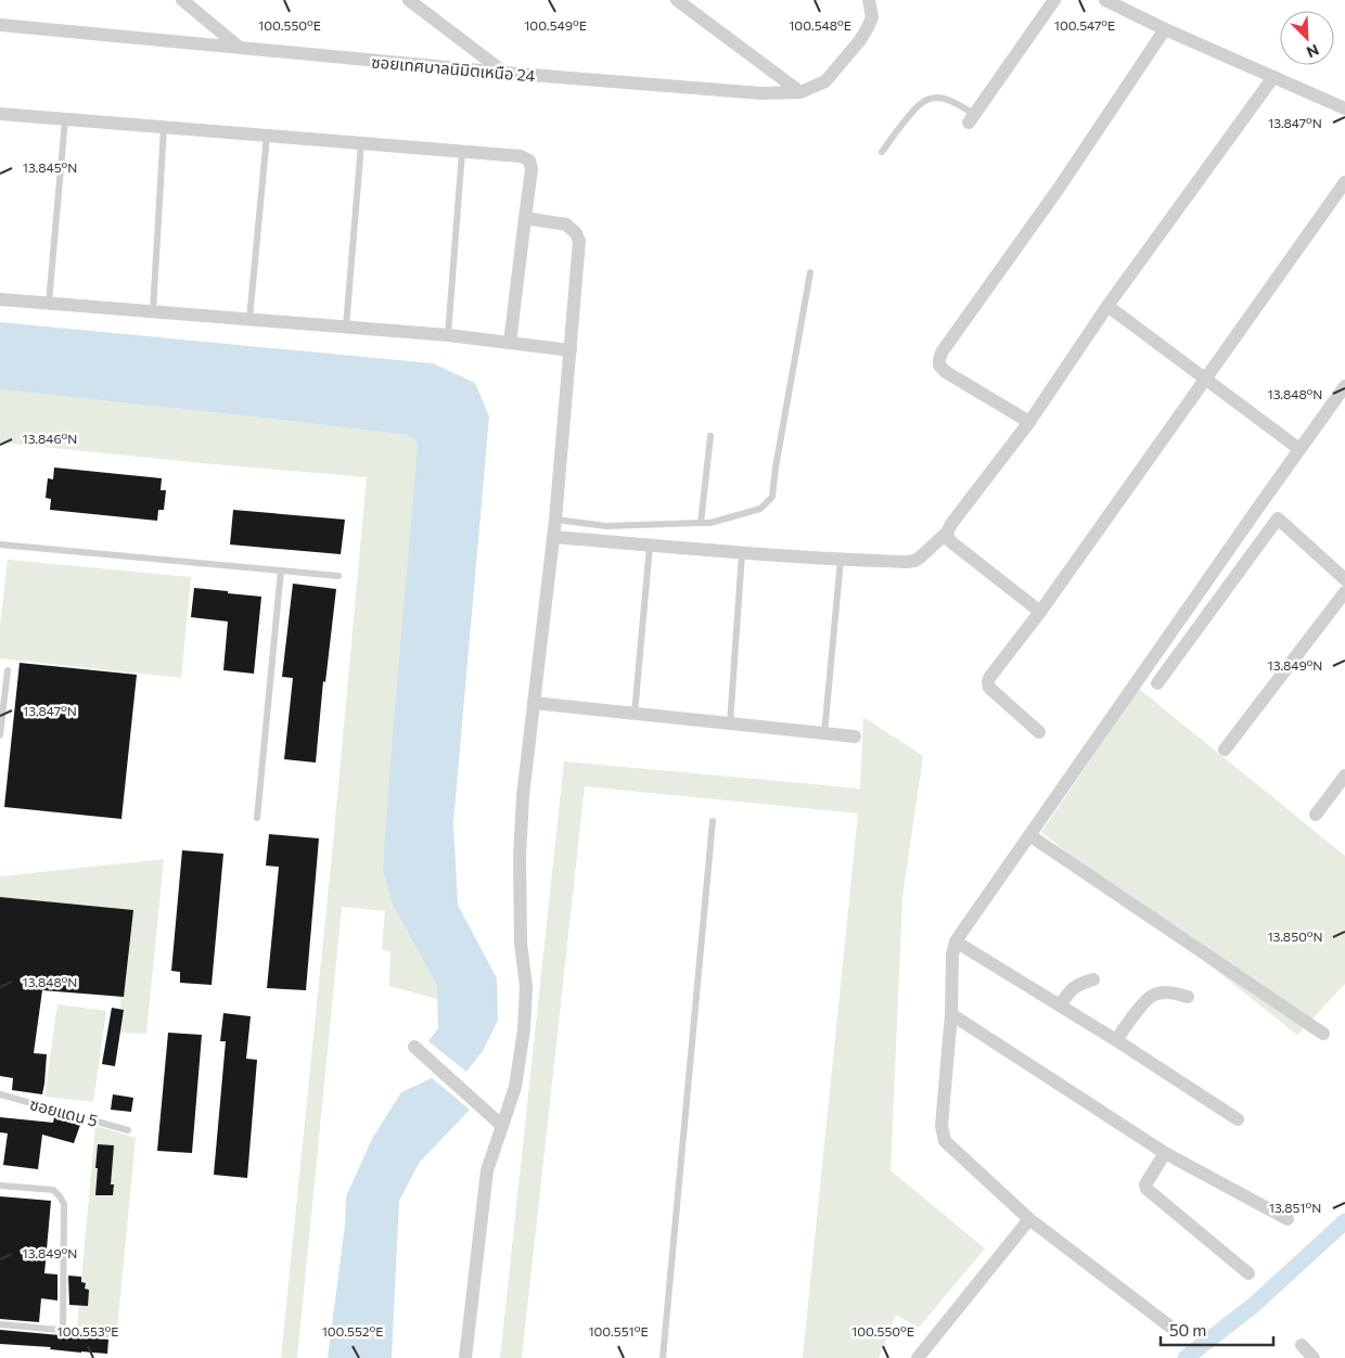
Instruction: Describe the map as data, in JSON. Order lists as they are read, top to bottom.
{
  "streets": {
    "street": ["ซอยเทศบาลนิมิตเหนือ 24"],
    "lane": ["ซอยแดน 5"]
  },
  "scale_bar": "50 m",
  "north": "bottom right",
  "coordinates": [
    "100.550°E",
    "100.549°E",
    "100.548°E",
    "100.547°E",
    "13.847°N",
    "13.845°N",
    "13.848°N",
    "13.846°N",
    "13.849°N",
    "13.850°N",
    "13.851°N",
    "100.553°E",
    "100.552°E",
    "100.551°E"
  ]
}
